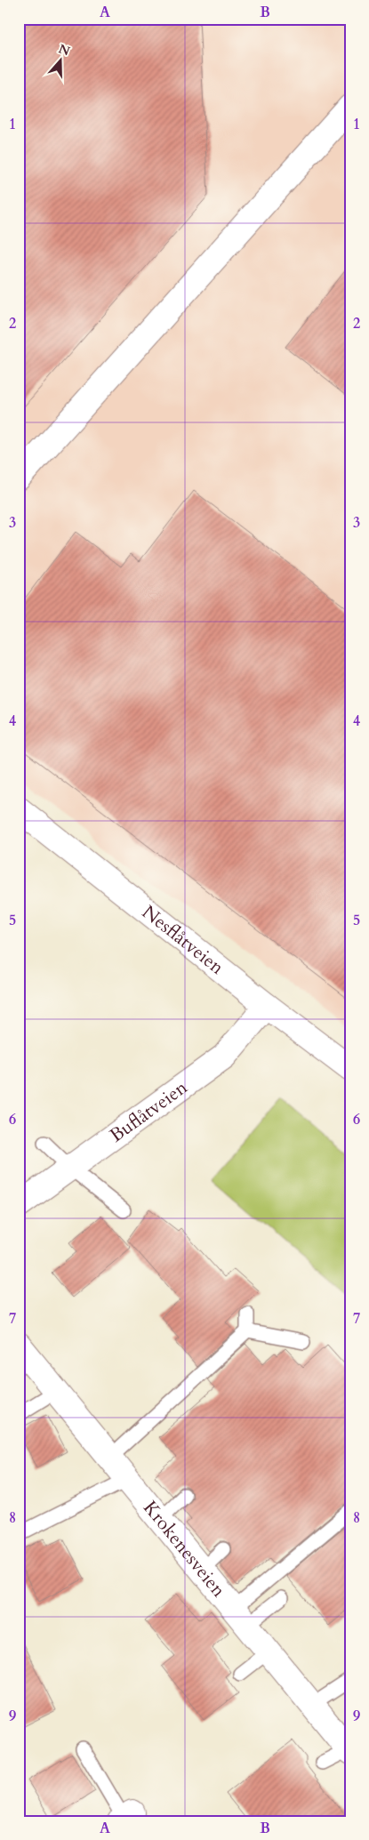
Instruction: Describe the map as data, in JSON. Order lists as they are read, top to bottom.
{
  "streets": {
    "street": ["Nesflåtveien", "Buflåtveien", "Krokenesveien"]
  },
  "crossings": [
    ["Nesflåtveien", "Buflåtveien"]
  ],
  "north": "top",
  "grid": {
    "columns": ["A", "B"],
    "rows": [
      "1",
      "2",
      "3",
      "4",
      "5",
      "6",
      "7",
      "8",
      "9"
    ]
  }
}
